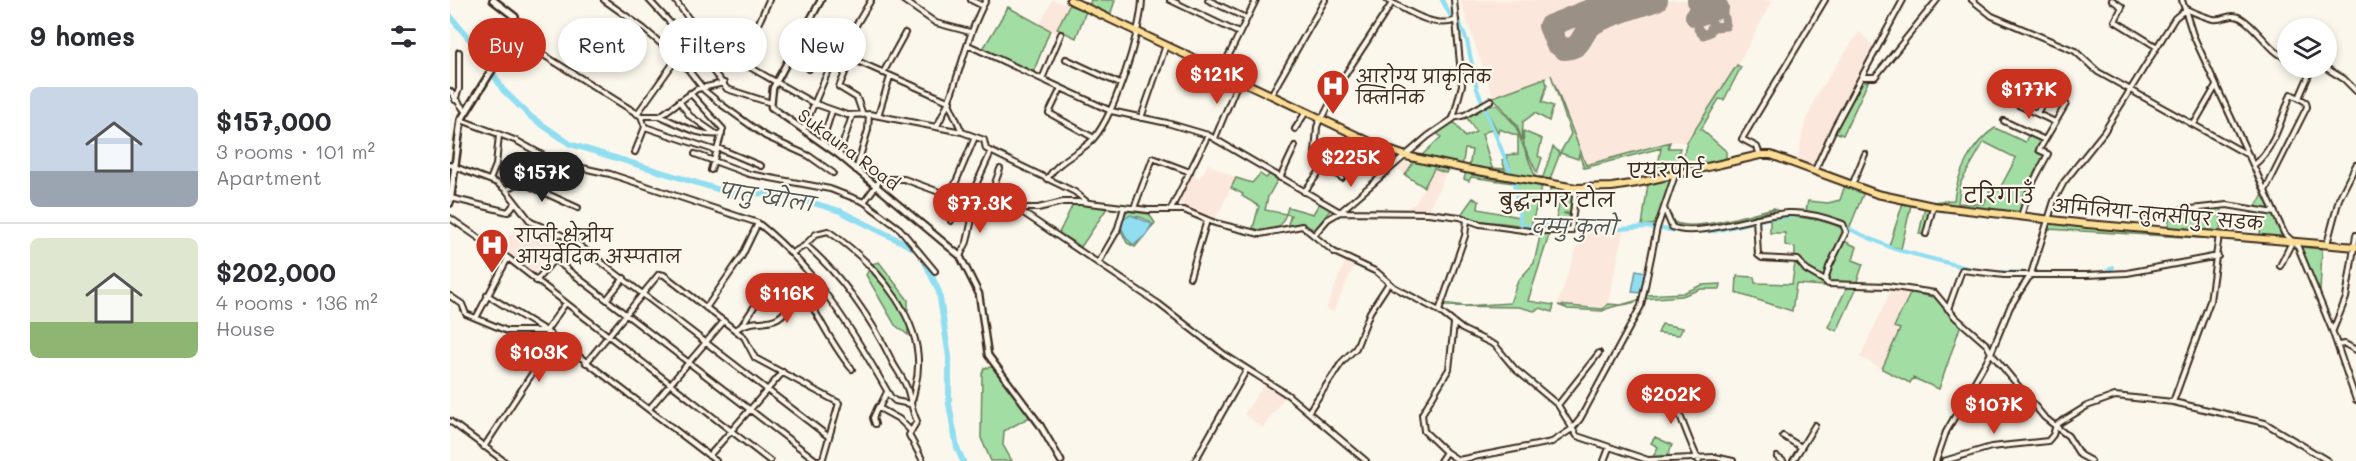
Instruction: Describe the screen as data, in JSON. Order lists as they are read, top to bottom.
{
  "streets": {
    "main road": ["अमिलिया-तुलसीपुर सडक"],
    "street": ["Sukaura Road"]
  },
  "districts": ["एयरपोर्ट", "टरिगाउँ", "बुद्धनगर टोल"],
  "water": ["पातु खोला", "दम्मु कुलो"],
  "places": {
    "hospital": ["आरोग्य प्राकृतिक क्लिनिक", "राप्ती क्षेत्रीय आयुर्वेदिक अस्पताल"]
  },
  "page": {
    "heading": "9 homes",
    "chip": [
      "Buy",
      "Rent",
      "Filters",
      "New"
    ],
    "price": [
      "$121K",
      "$177K",
      "$225K",
      "$157K",
      "$77.3K",
      "$116K",
      "$103K",
      "$202K",
      "$107K"
    ],
    "list": [
      {
        "name": "$157,000",
        "note": "3 rooms · 101 m² · Apartment"
      },
      {
        "name": "$202,000",
        "note": "4 rooms · 136 m² · House"
      }
    ]
  }
}
